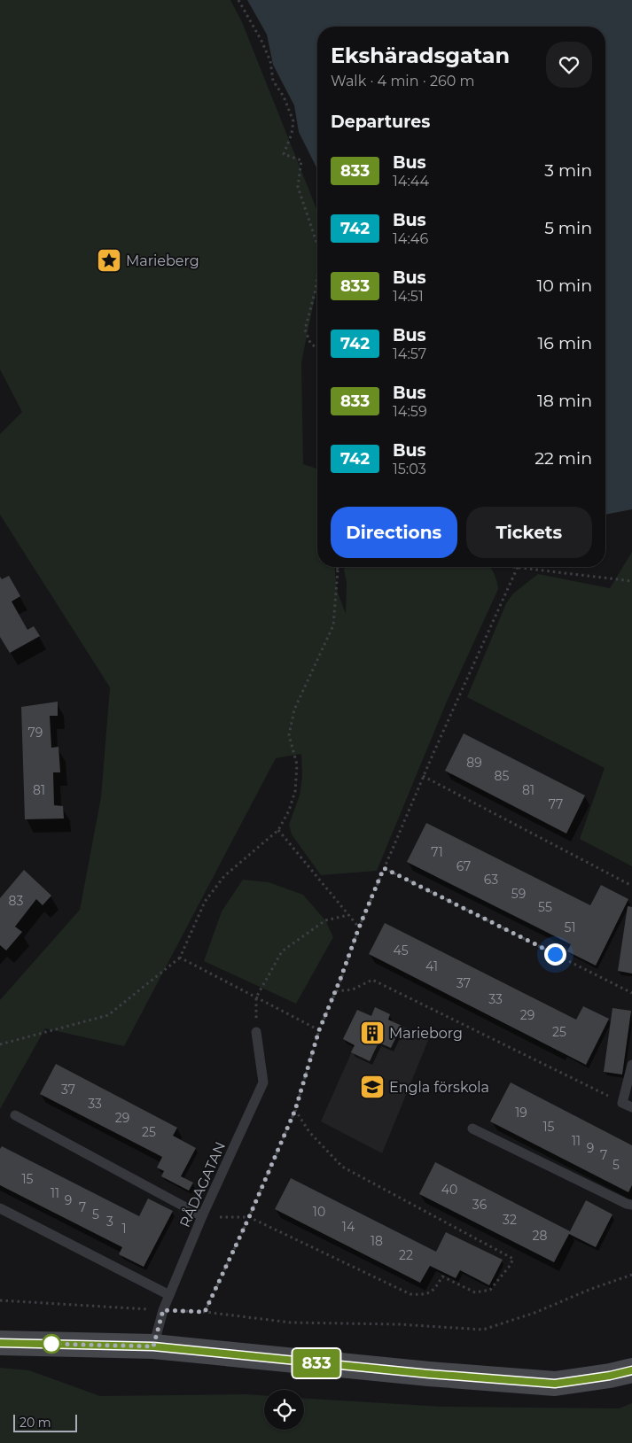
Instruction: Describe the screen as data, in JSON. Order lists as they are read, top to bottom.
{
  "streets": {
    "lane": ["RÅDAGATAN"]
  },
  "places": {
    "place": ["Marieberg"],
    "building": ["Marieborg"],
    "school or university": ["Engla förskola"]
  },
  "lines": ["bus line 833"],
  "house_numbers": [
    "79",
    "89",
    "85",
    "81",
    "81",
    "77",
    "71",
    "67",
    "63",
    "59",
    "83",
    "55",
    "51",
    "45",
    "41",
    "37",
    "33",
    "29",
    "25",
    "37",
    "33",
    "19",
    "29",
    "15",
    "25",
    "11",
    "9",
    "7",
    "5",
    "15",
    "40",
    "11",
    "9",
    "36",
    "7",
    "10",
    "5",
    "32",
    "3",
    "14",
    "1",
    "28",
    "18",
    "22"
  ],
  "scale_bar": "20 m",
  "page": {
    "on_map": "833",
    "heading": [
      ["Ekshäradsgatan", "Walk · 4 min · 260 m"],
      "Departures"
    ],
    "list": [
      {
        "mark": "833",
        "name": "Bus",
        "note": "14:44",
        "value": "3 min"
      },
      {
        "mark": "742",
        "name": "Bus",
        "note": "14:46",
        "value": "5 min"
      },
      {
        "mark": "833",
        "name": "Bus",
        "note": "14:51",
        "value": "10 min"
      },
      {
        "mark": "742",
        "name": "Bus",
        "note": "14:57",
        "value": "16 min"
      },
      {
        "mark": "833",
        "name": "Bus",
        "note": "14:59",
        "value": "18 min"
      },
      {
        "mark": "742",
        "name": "Bus",
        "note": "15:03",
        "value": "22 min"
      }
    ],
    "buttons": ["Directions", "Tickets"],
    "scale": "20 m"
  }
}
